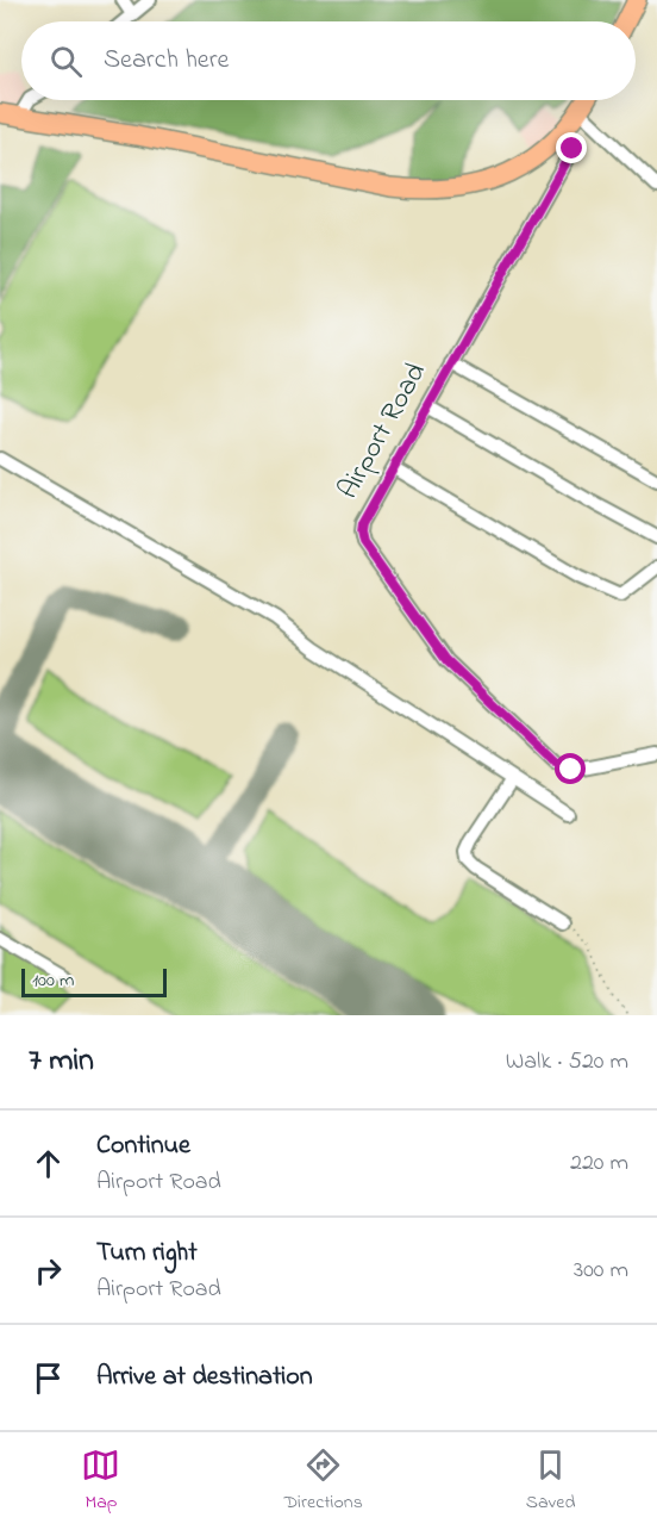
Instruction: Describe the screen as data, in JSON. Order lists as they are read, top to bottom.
{
  "streets": {
    "street": ["Airport Road"]
  },
  "scale_bar": "100 m",
  "page": {
    "search": "Search here",
    "scale": "100 m",
    "heading": ["7 min", "Walk · 520 m"],
    "list": [
      ["Continue", "Airport Road", "220 m"],
      ["Turn right", "Airport Road", "300 m"],
      "Arrive at destination"
    ],
    "nav": ["Map", "Directions", "Saved"]
  }
}
